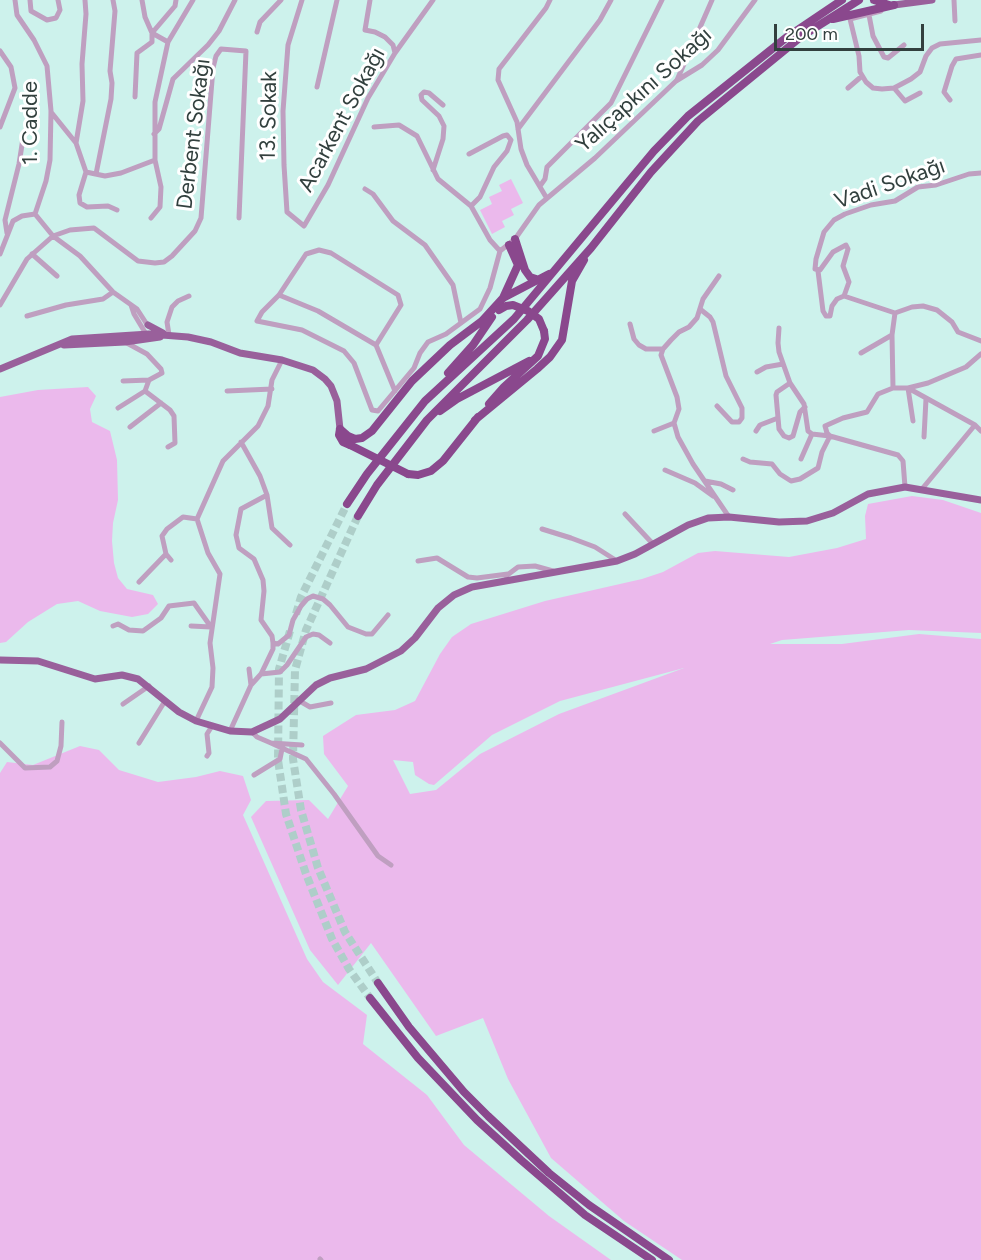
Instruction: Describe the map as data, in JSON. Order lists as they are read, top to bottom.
{
  "streets": {
    "street": [
      "Yalıçapkını Sokağı",
      "13. Sokak",
      "Acarkent Sokağı",
      "1. Cadde",
      "Derbent Sokağı",
      "Vadi Sokağı"
    ]
  },
  "crossings": [
    ["13. Sokak", "Acarkent Sokağı"]
  ],
  "scale_bar": "200 m"
}
